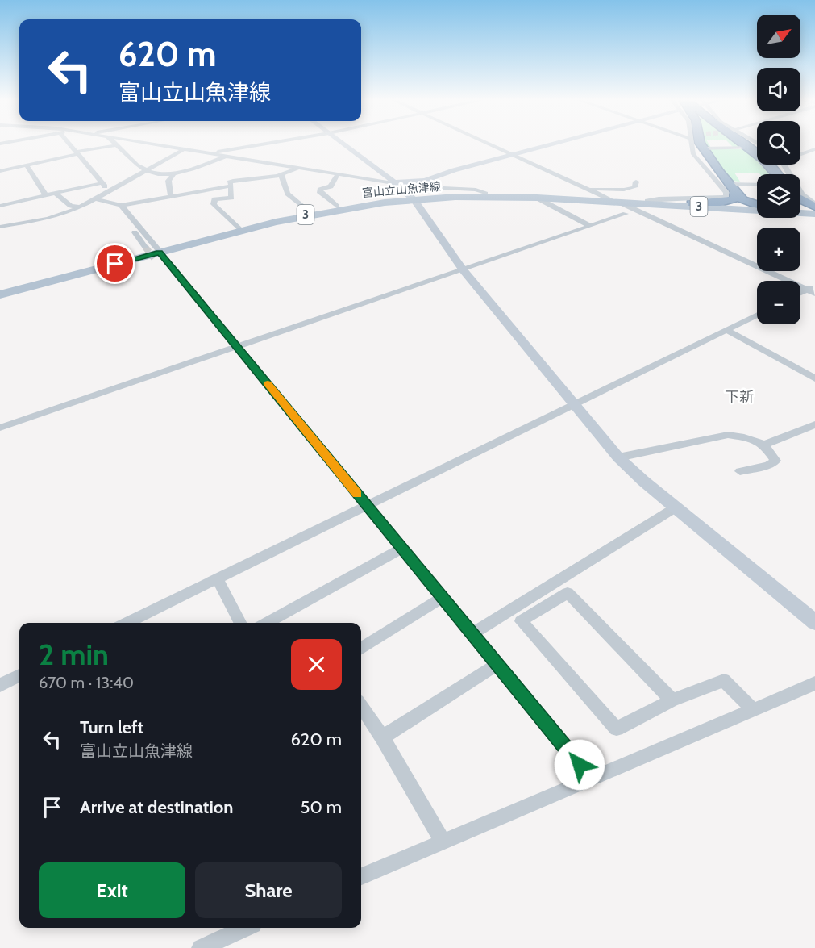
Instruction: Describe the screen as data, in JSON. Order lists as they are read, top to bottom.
{
  "streets": {
    "main road": ["富山立山魚津線", "3"]
  },
  "districts": ["下新"],
  "north": "top right",
  "page": {
    "map_buttons": ["+", "−"],
    "turn": ["620 m", "富山立山魚津線"],
    "heading": ["2 min", "670 m · 13:40"],
    "list": [
      {
        "name": "Turn left",
        "note": "富山立山魚津線",
        "value": "620 m"
      },
      {
        "name": "Arrive at destination",
        "value": "50 m"
      }
    ],
    "buttons": ["Exit", "Share"]
  }
}
